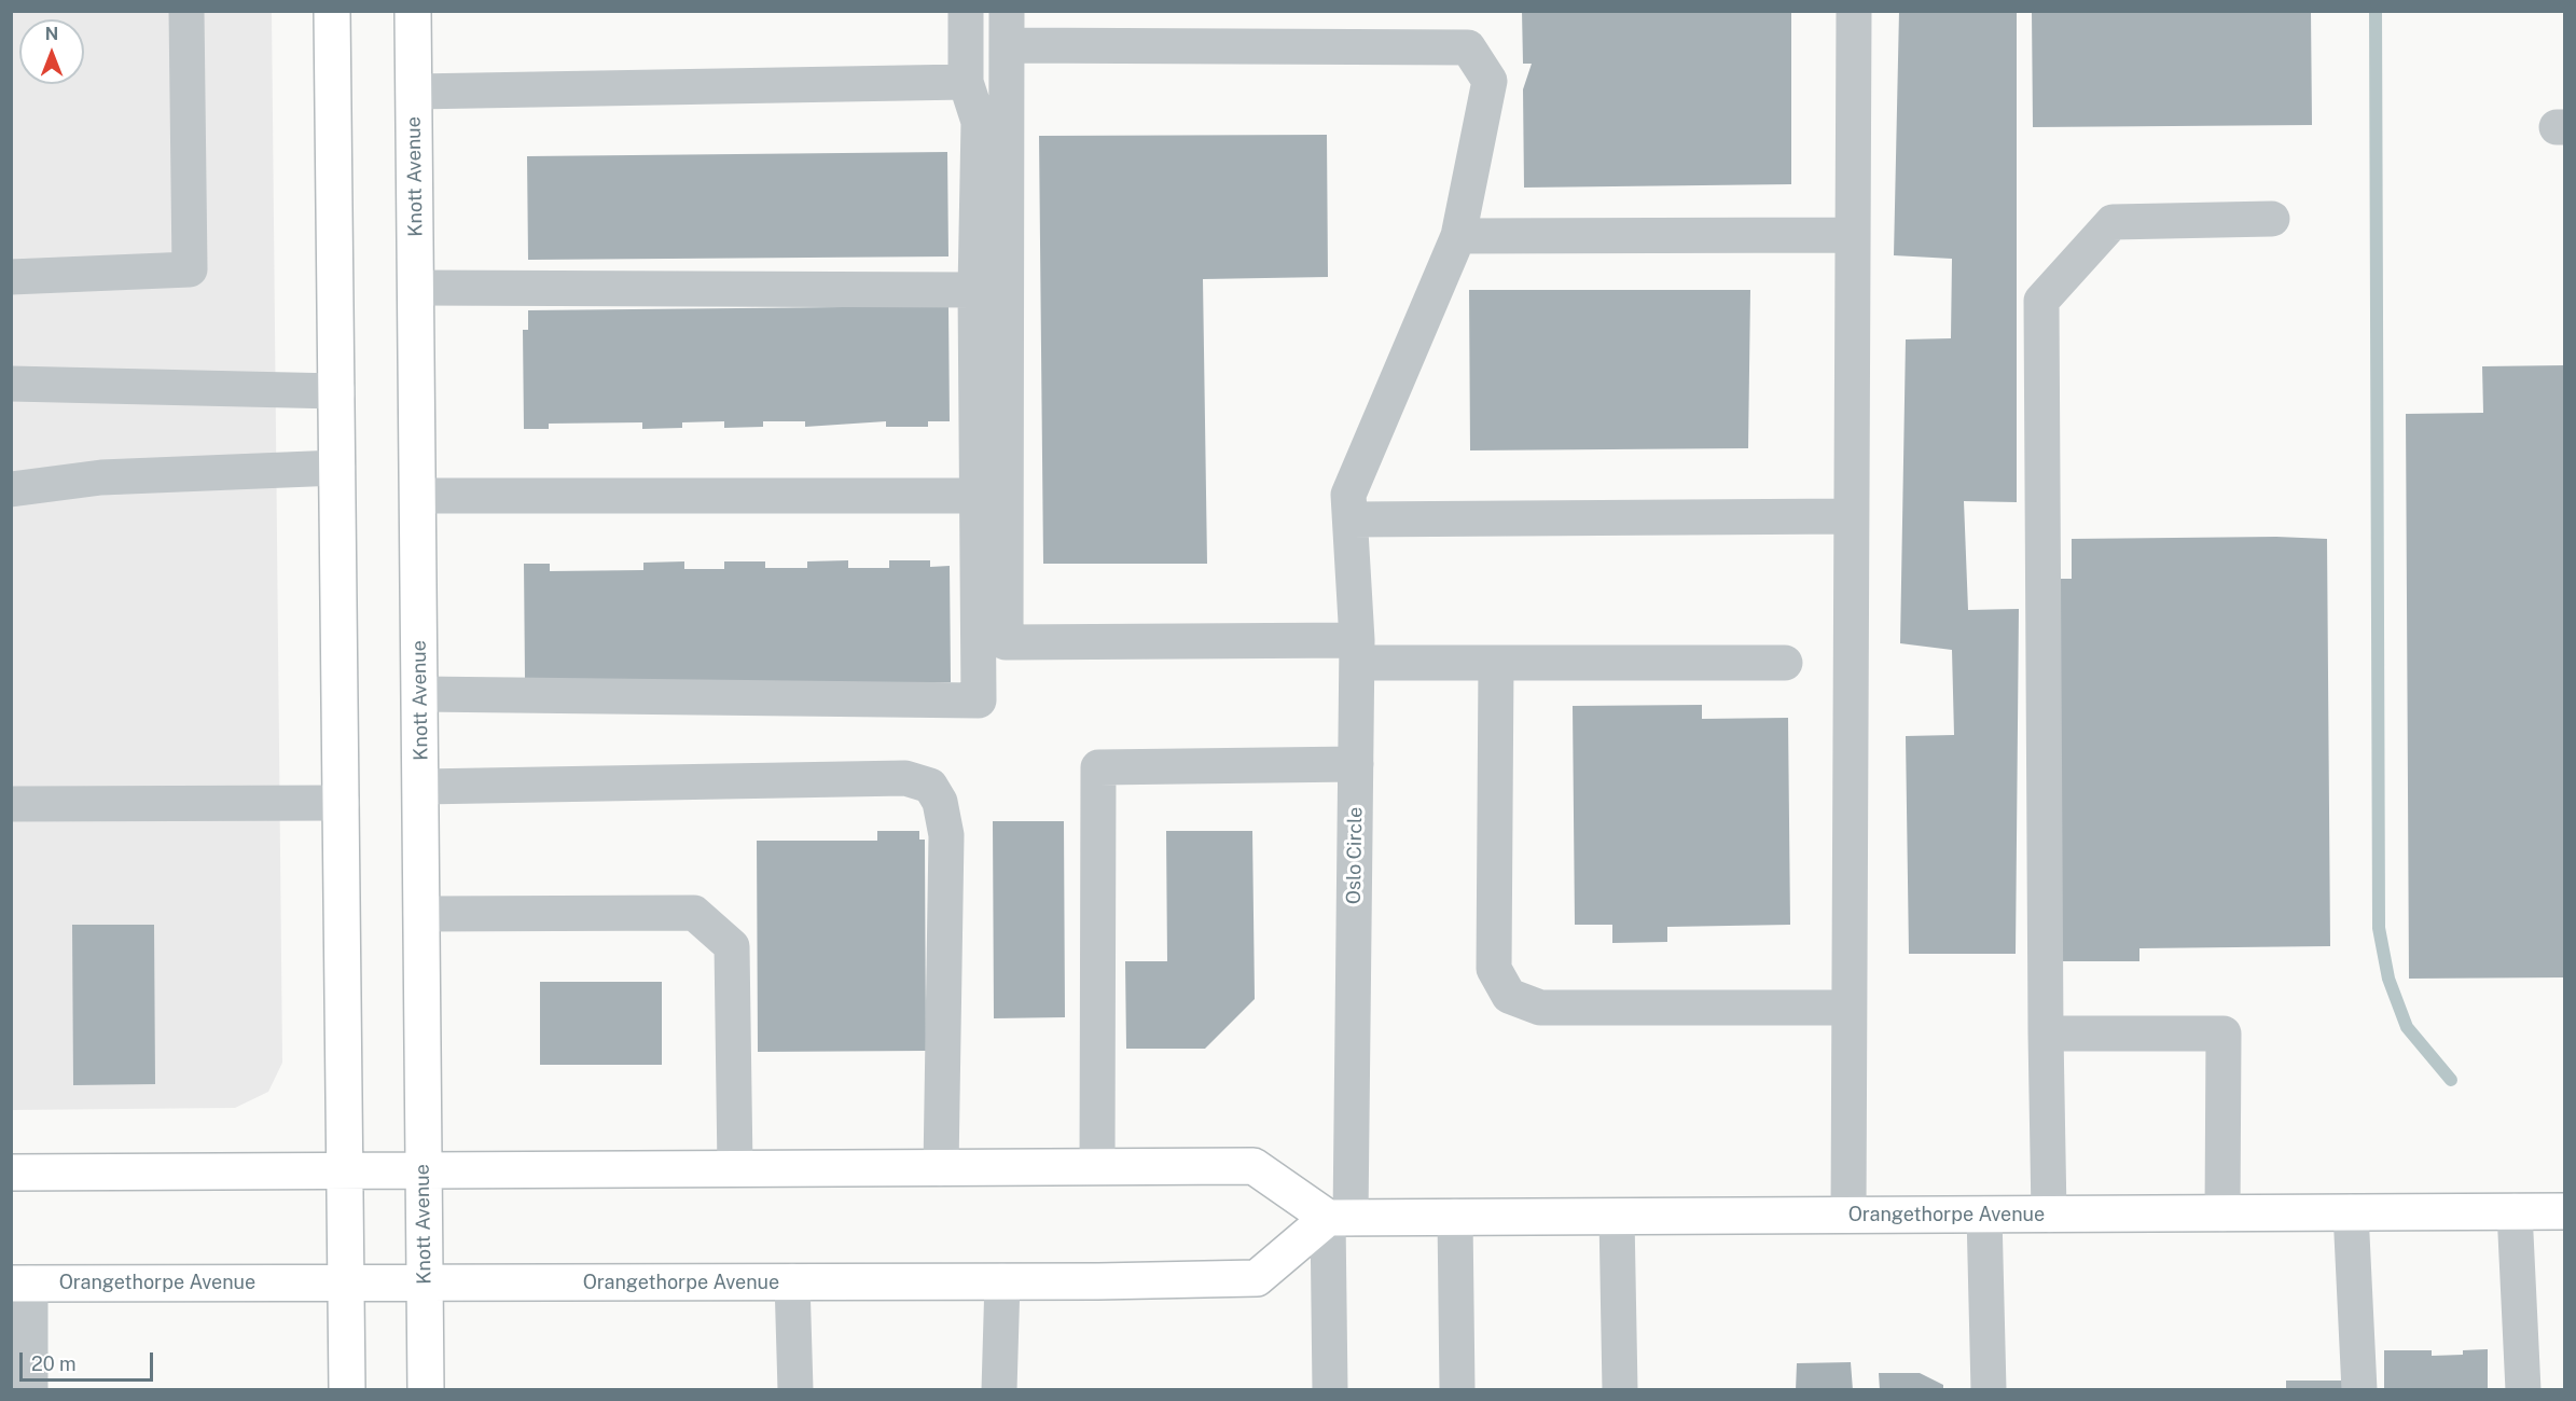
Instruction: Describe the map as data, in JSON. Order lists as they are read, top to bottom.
{
  "streets": {
    "main road": ["Knott Avenue", "Orangethorpe Avenue"],
    "street": ["Oslo Circle"]
  },
  "crossings": [
    ["Knott Avenue", "Orangethorpe Avenue"],
    ["Oslo Circle", "Orangethorpe Avenue"]
  ],
  "scale_bar": "20 m",
  "north": "top"
}
